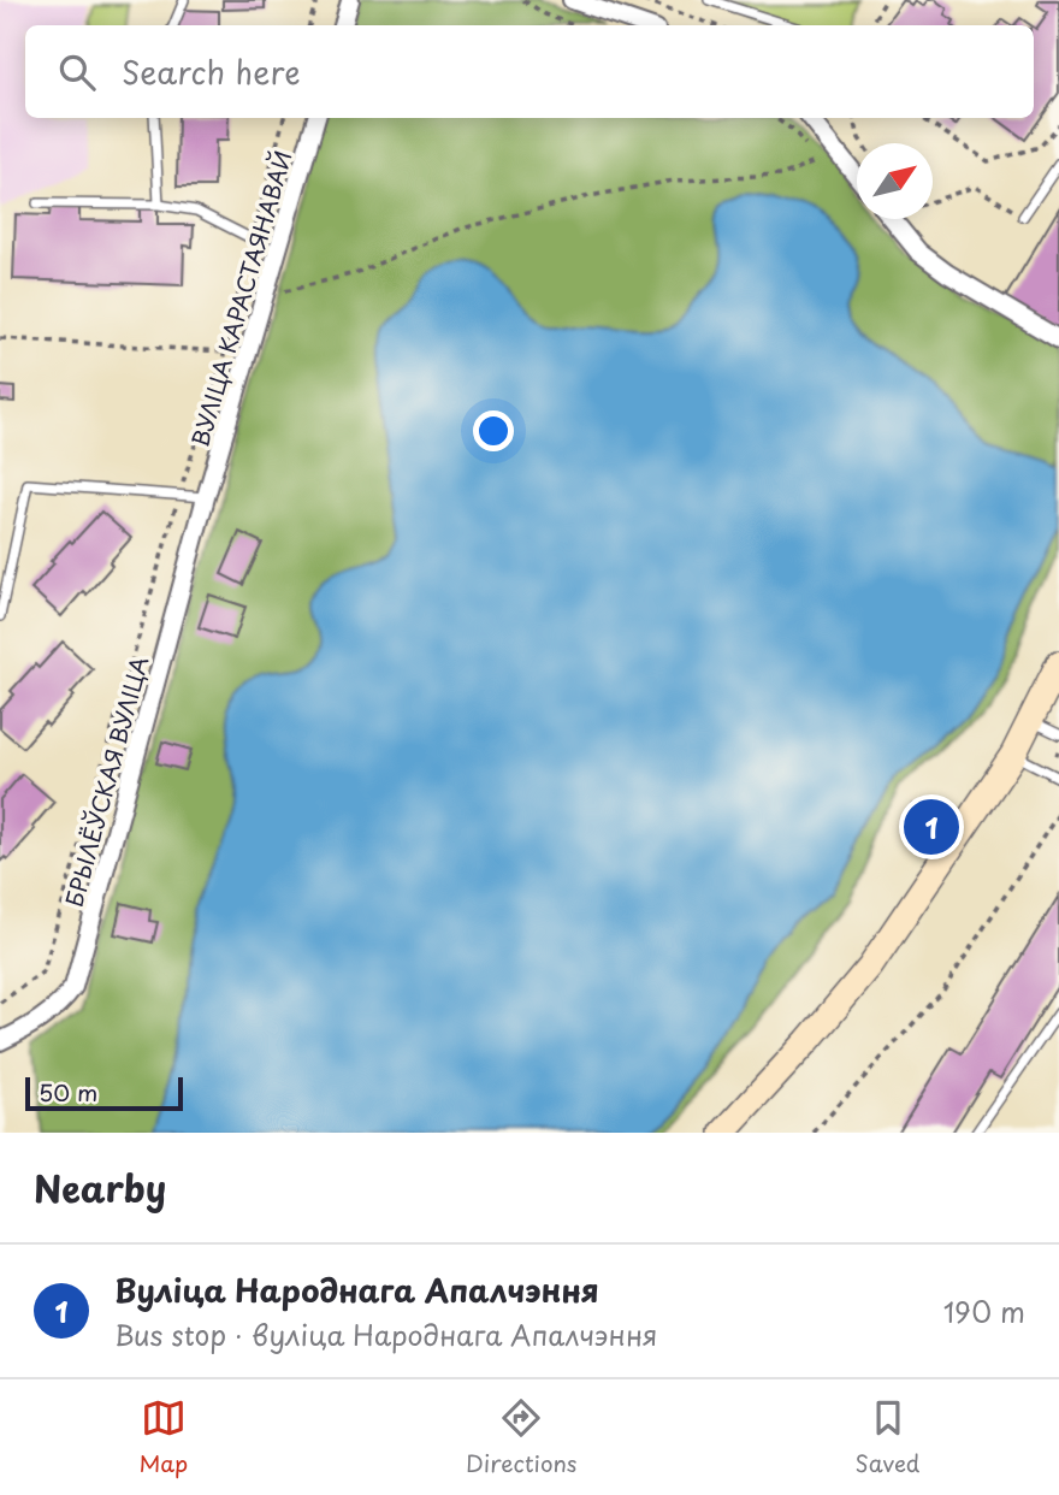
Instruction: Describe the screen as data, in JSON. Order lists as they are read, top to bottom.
{
  "streets": {
    "street": ["ВУЛІЦА КАРАСТАЯНАВАЙ", "БРЫЛЁЎСКАЯ ВУЛІЦА"]
  },
  "crossings": [
    ["ВУЛІЦА КАРАСТАЯНАВАЙ", "БРЫЛЁЎСКАЯ ВУЛІЦА"]
  ],
  "scale_bar": "50 m",
  "north": "top right",
  "page": {
    "search": "Search here",
    "pins": "1",
    "scale": "50 m",
    "heading": "Nearby",
    "list": [
      {
        "mark": "1",
        "name": "Вуліца Народнага Апалчэння",
        "note": "Bus stop · вуліца Народнага Апалчэння",
        "value": "190 m"
      }
    ],
    "nav": ["Map", "Directions", "Saved"]
  }
}
